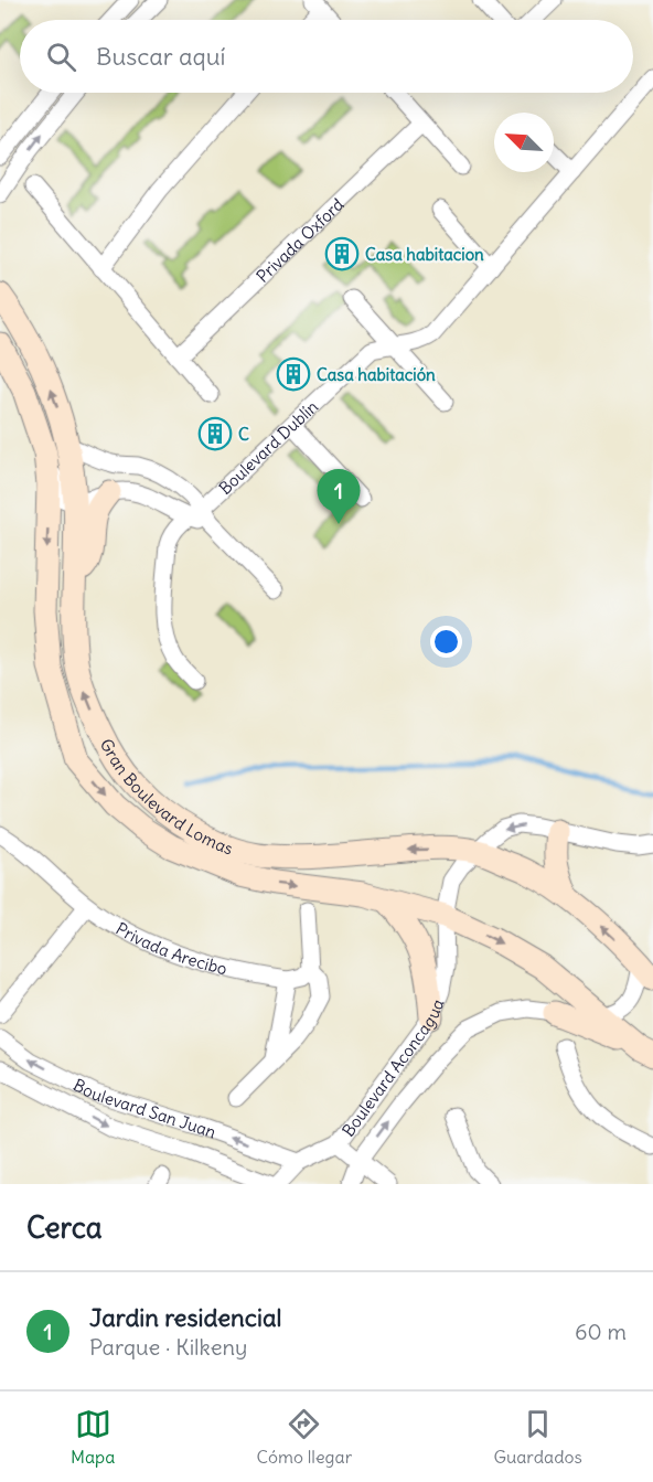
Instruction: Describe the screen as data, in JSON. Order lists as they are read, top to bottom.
{
  "streets": {
    "main road": ["Gran Boulevard Lomas"],
    "street": [
      "Privada Oxford",
      "Boulevard Dublín",
      "Privada Arecibo",
      "Boulevard Aconcagua",
      "Boulevard San Juan"
    ]
  },
  "crossings": [
    ["Gran Boulevard Lomas", "Boulevard Aconcagua"],
    ["Boulevard Aconcagua", "Boulevard San Juan"]
  ],
  "places": {
    "building": ["Casa habitacion", "Casa habitación", "C"]
  },
  "north": "top left",
  "page": {
    "search": "Buscar aquí",
    "pins": "1",
    "heading": "Cerca",
    "list": [
      {
        "mark": "1",
        "name": "Jardin residencial",
        "note": "Parque · Kilkeny",
        "value": "60 m"
      }
    ],
    "nav": ["Mapa", "Cómo llegar", "Guardados"]
  }
}
